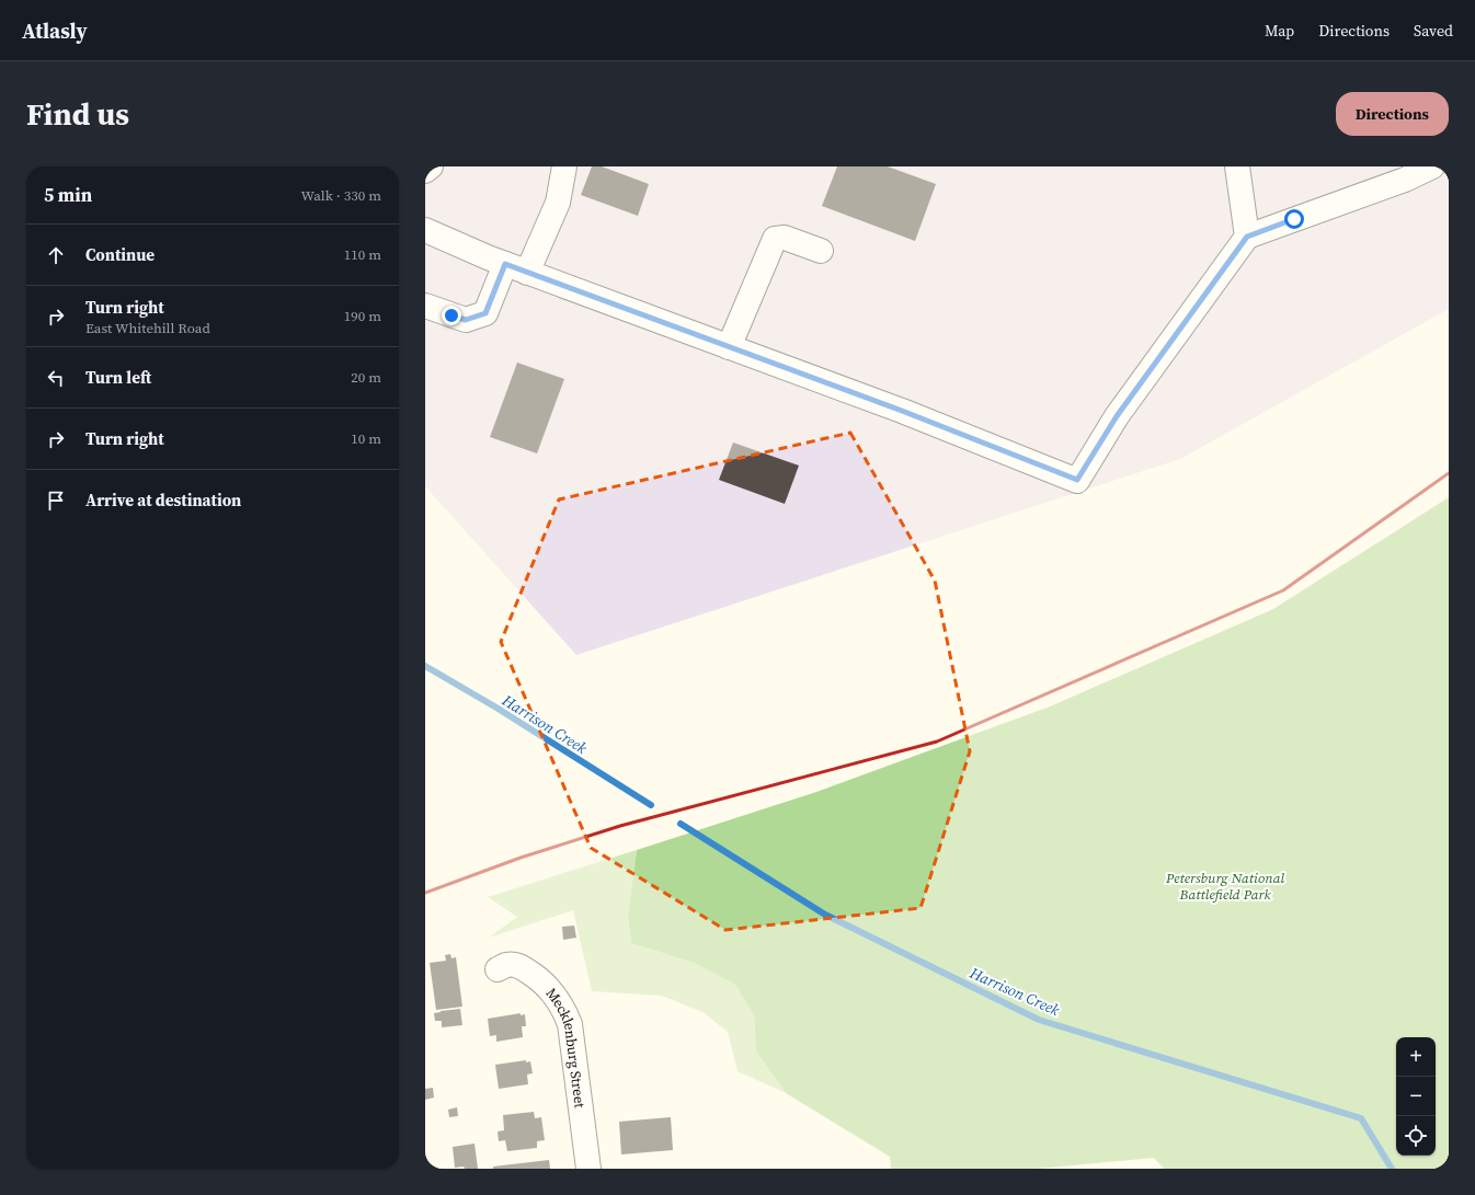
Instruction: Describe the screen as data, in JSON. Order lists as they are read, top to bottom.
{
  "streets": {
    "street": ["Mecklenburg Street"]
  },
  "water": ["Harrison Creek"],
  "parks": ["Petersburg National Battlefield Park"],
  "page": {
    "header": "Atlasly",
    "nav": ["Map", "Directions", "Saved"],
    "buttons": "Directions",
    "title": "Find us",
    "heading": ["5 min", "Walk · 330 m"],
    "list": [
      ["Continue", "110 m"],
      ["Turn right", "East Whitehill Road", "190 m"],
      ["Turn left", "20 m"],
      ["Turn right", "10 m"],
      "Arrive at destination"
    ],
    "map_buttons": ["+", "−"]
  }
}
